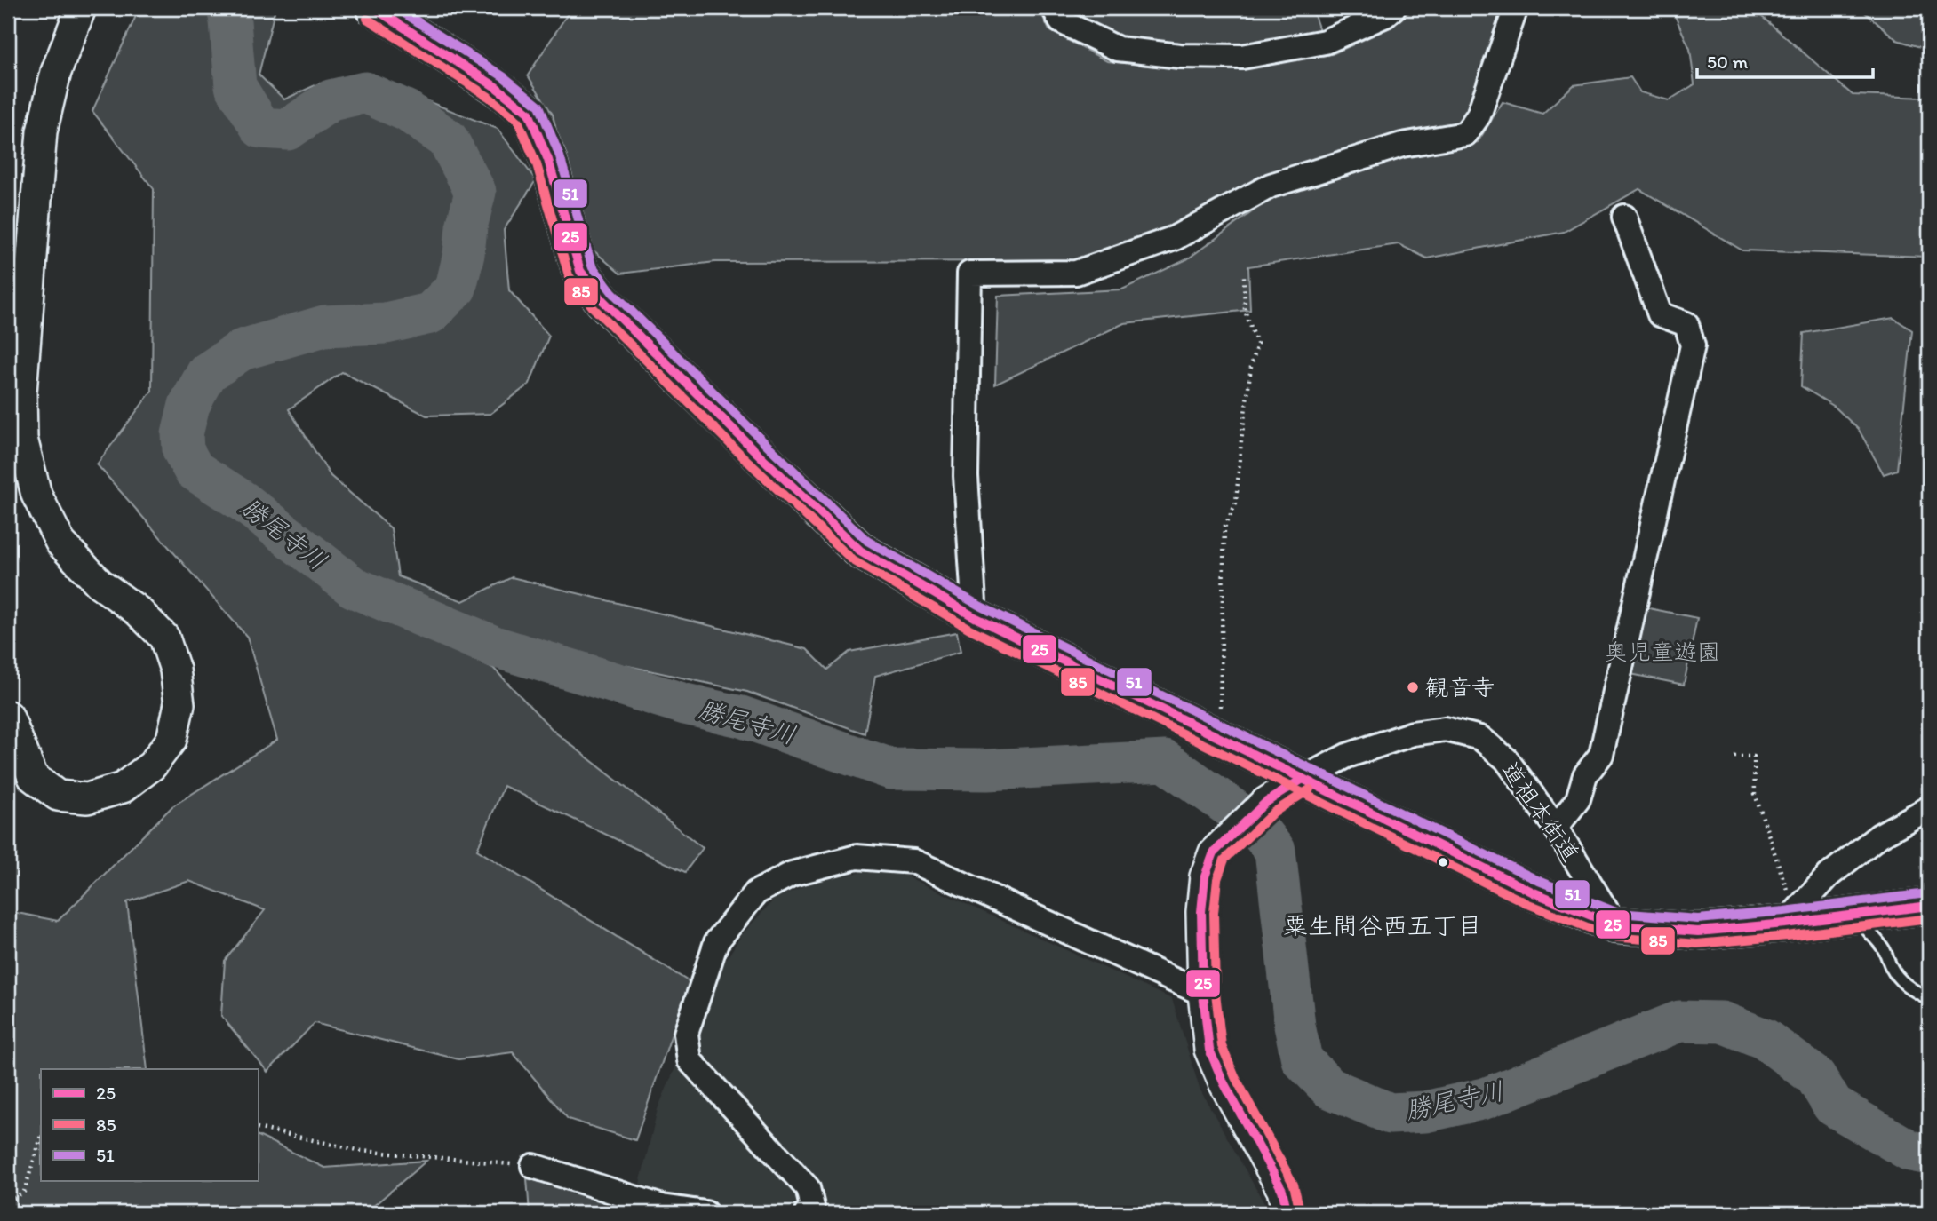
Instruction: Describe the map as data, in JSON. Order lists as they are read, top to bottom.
{
  "streets": {
    "street": ["道祖本街道"]
  },
  "districts": ["粟生間谷西五丁目"],
  "water": ["勝尾寺川"],
  "parks": ["奥児童遊園"],
  "places": ["観音寺"],
  "lines": ["transit line 25", "transit line 51", "transit line 85"],
  "legend": ["25", "85", "51"],
  "scale_bar": "50 m"
}
